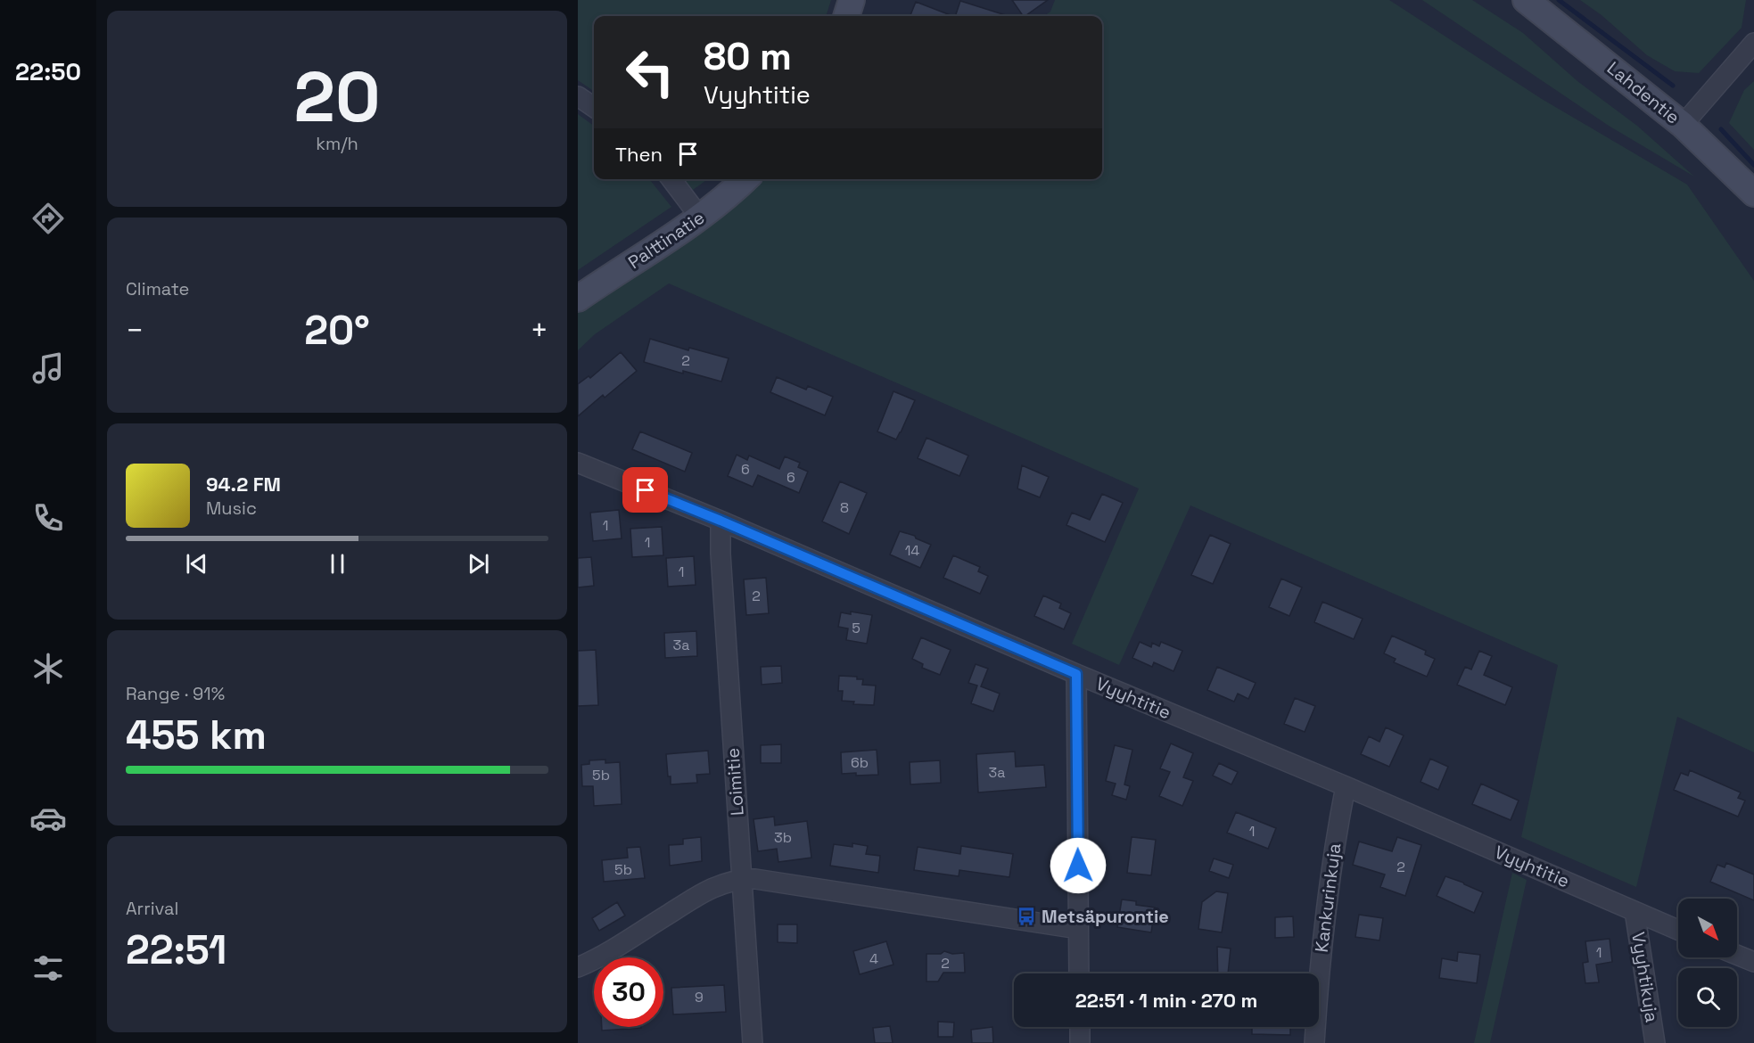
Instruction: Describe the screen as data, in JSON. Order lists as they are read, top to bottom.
{
  "streets": {
    "main road": ["Lahdentie", "Palttinatie"],
    "street": [
      "Vyyhtitie",
      "Loimitie",
      "Kankurinkuja",
      "Vyyhtikuja"
    ]
  },
  "crossings": [
    ["Vyyhtitie", "Loimitie"],
    ["Vyyhtitie", "Kankurinkuja"],
    ["Vyyhtitie", "Vyyhtikuja"]
  ],
  "places": {
    "bus stop": ["Metsäpurontie"]
  },
  "house_numbers": [
    "2",
    "6",
    "6",
    "8",
    "1",
    "1",
    "14",
    "1",
    "2",
    "5",
    "3a",
    "6b",
    "3a",
    "5b",
    "1",
    "3b",
    "2",
    "5b",
    "1",
    "4",
    "2",
    "9"
  ],
  "north": "bottom right",
  "page": {
    "tabs": "22:50",
    "tile": [
      ["20", "km/h"],
      "Climate",
      ["Range · 91%", "455 km"],
      ["Arrival", "22:51"]
    ],
    "turn": ["80 m", "Vyyhtitie"],
    "then": "Then",
    "heat": ["−", "20°", "+"],
    "song": ["94.2 FM", "Music"],
    "limit": "30",
    "trip": "22:51 · 1 min · 270 m"
  }
}
